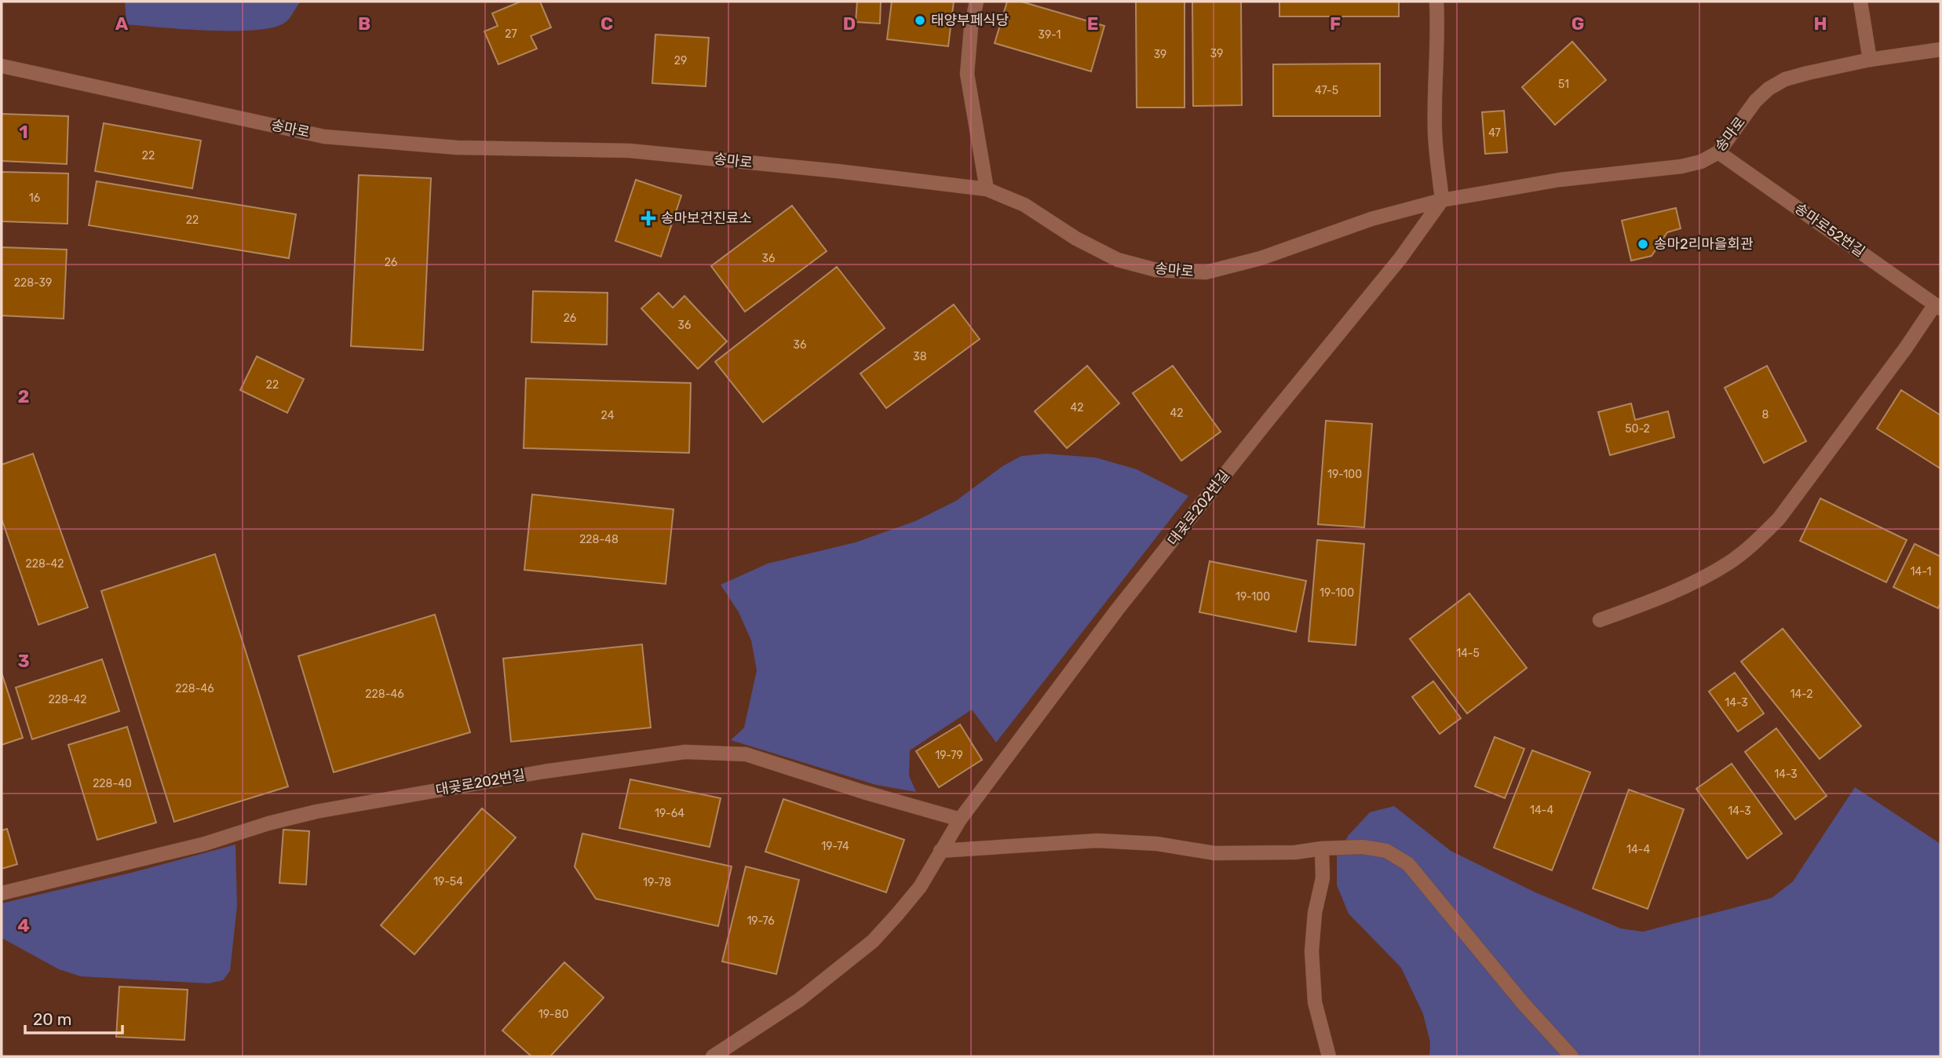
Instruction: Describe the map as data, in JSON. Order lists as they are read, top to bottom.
{
  "streets": {
    "street": ["송마로", "송마로52번길", "대곶로202번길"]
  },
  "crossings": [
    ["송마로", "송마로52번길"],
    ["송마로", "대곶로202번길"]
  ],
  "places": {
    "other": ["태양부페식당", "송마2리마을회관"],
    "health": ["송마보건진료소"]
  },
  "house_numbers": [
    "27",
    "39-1",
    "39",
    "39",
    "29",
    "51",
    "47-5",
    "47",
    "22",
    "16",
    "22",
    "36",
    "26",
    "228-39",
    "26",
    "36",
    "36",
    "38",
    "22",
    "42",
    "42",
    "8",
    "24",
    "50-2",
    "19-100",
    "228-48",
    "228-42",
    "14-1",
    "19-100",
    "19-100",
    "14-5",
    "228-46",
    "228-46",
    "14-2",
    "228-42",
    "14-3",
    "19-79",
    "14-3",
    "228-40",
    "14-4",
    "14-3",
    "19-64",
    "19-74",
    "14-4",
    "19-54",
    "19-78",
    "19-76",
    "19-80"
  ],
  "scale_bar": "20 m",
  "grid": {
    "columns": [
      "A",
      "B",
      "C",
      "D",
      "E",
      "F",
      "G",
      "H"
    ],
    "rows": [
      "1",
      "2",
      "3",
      "4"
    ]
  }
}
